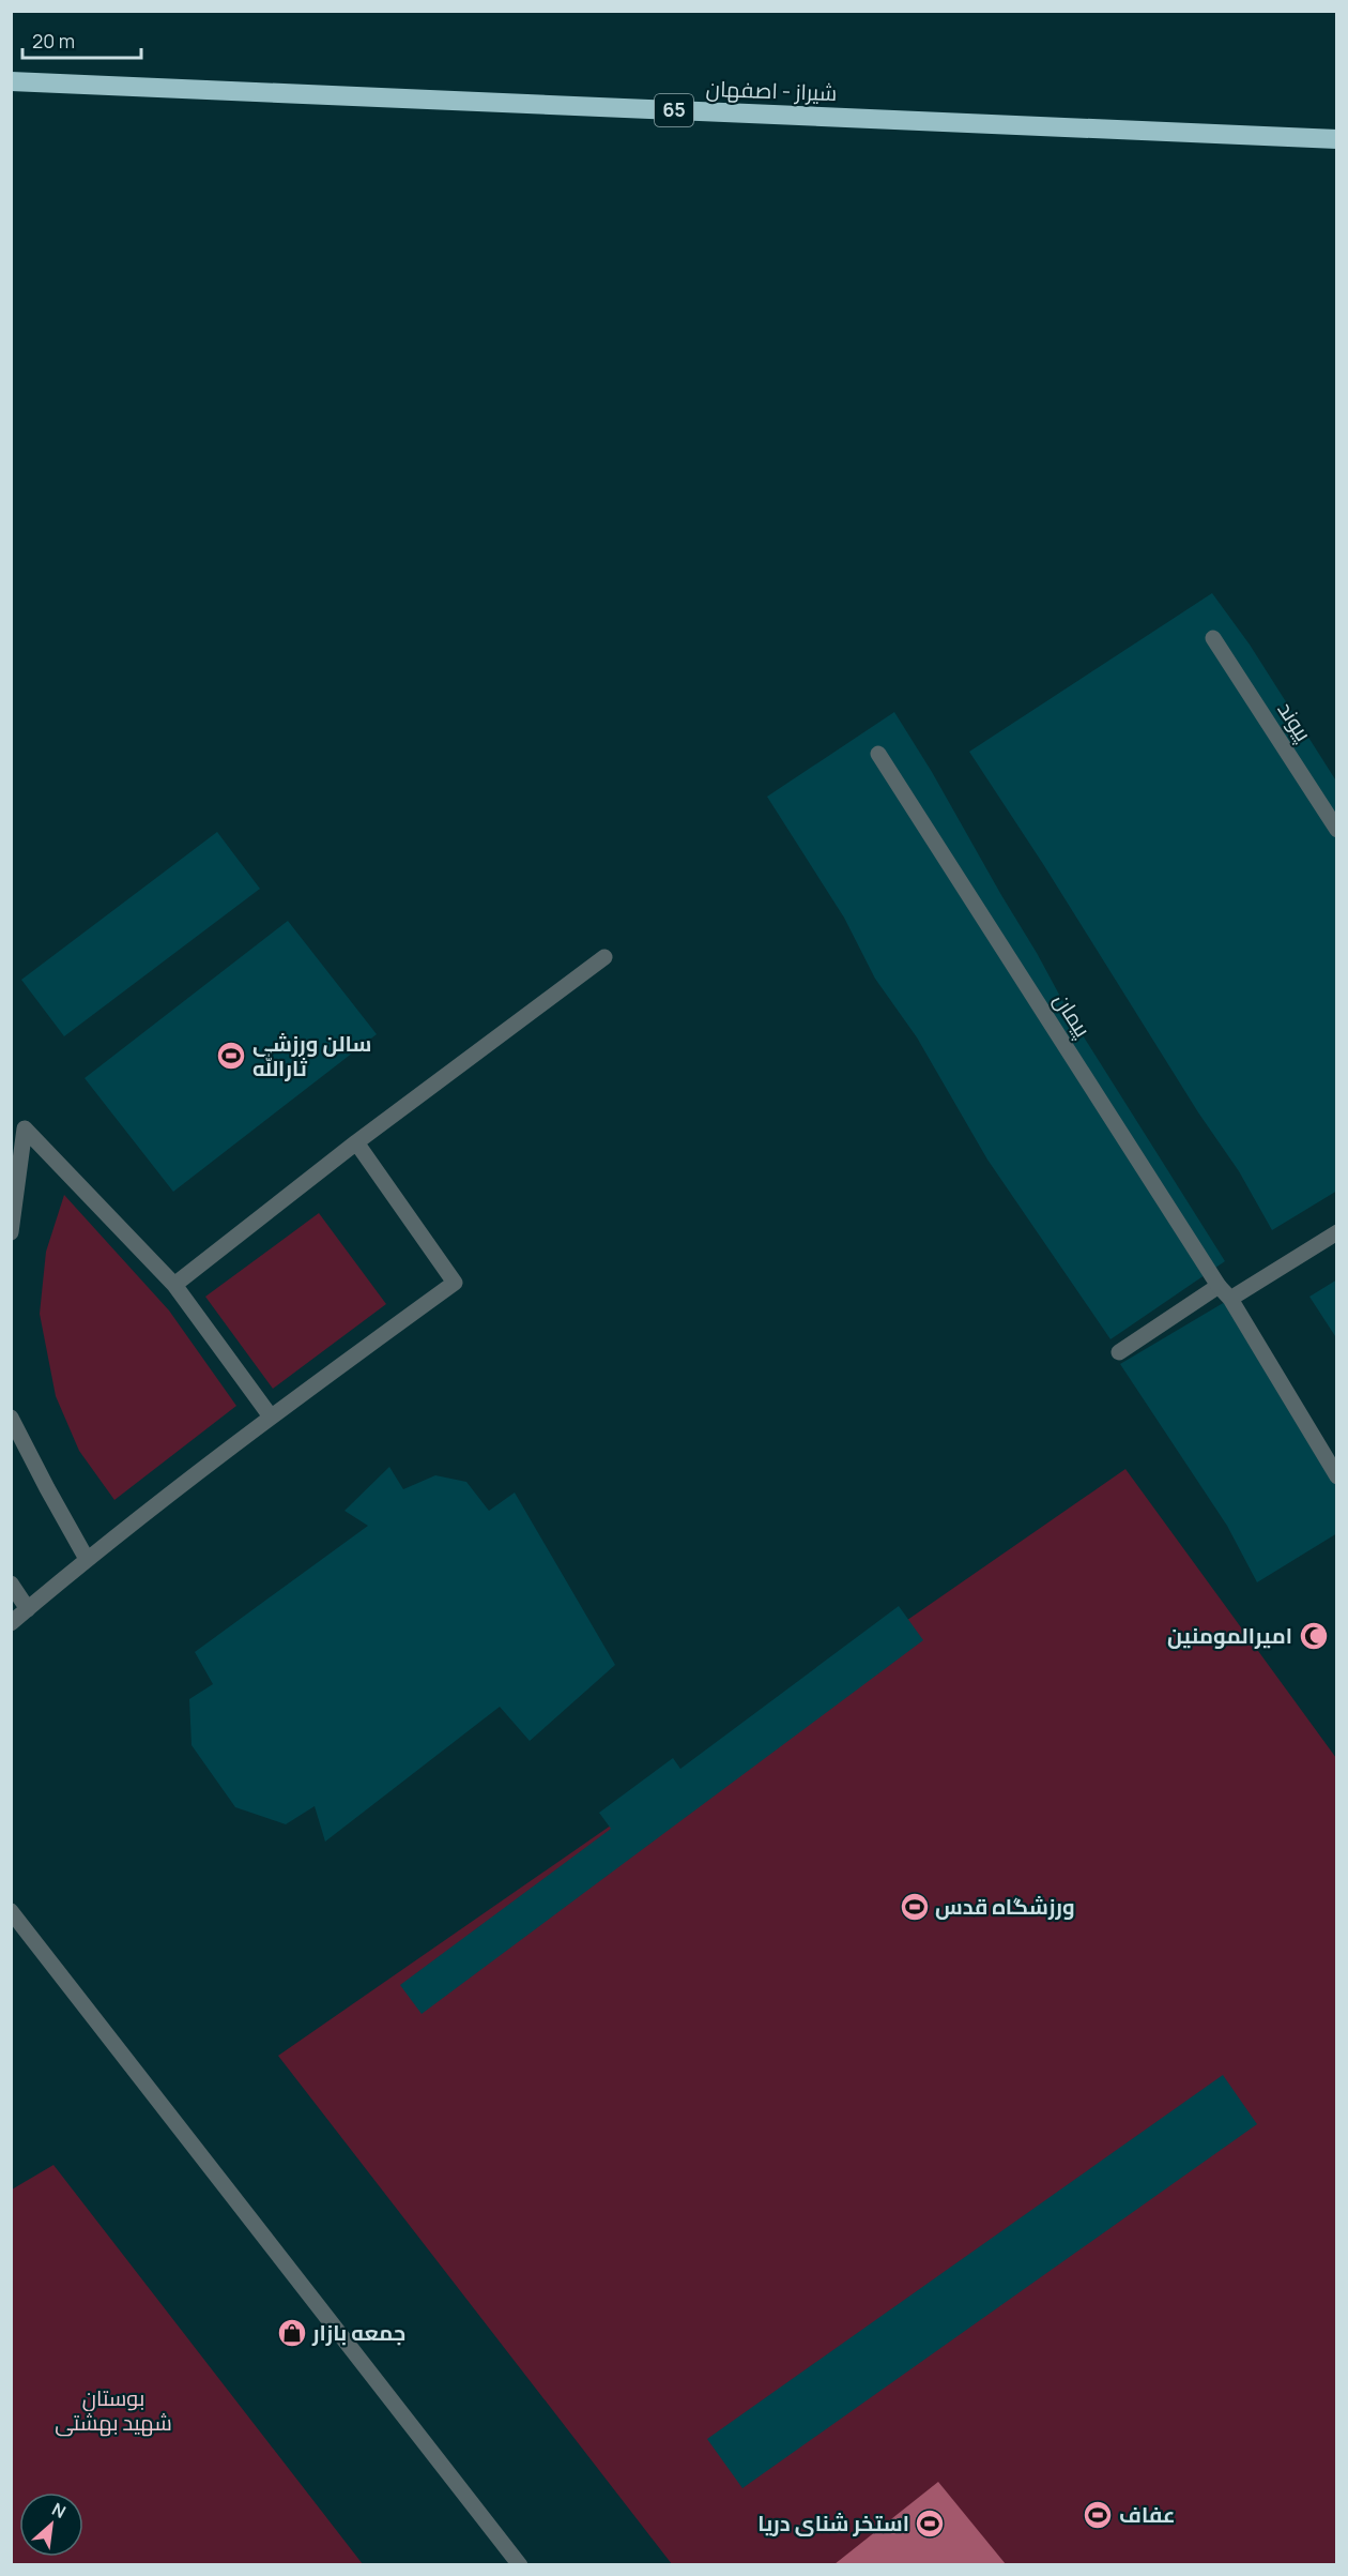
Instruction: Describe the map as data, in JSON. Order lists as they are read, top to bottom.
{
  "streets": {
    "highway": ["شیراز - اصفهان", "65"],
    "street": ["پیوند", "پیمان"]
  },
  "parks": ["بوستان شهید بهشتی"],
  "places": {
    "sports": [
      "سالن ورزشی ثارالله",
      "ورزشگاه قدس",
      "عفاف",
      "استخر شنای دریا"
    ],
    "mosque": ["امیرالمومنین"],
    "shop": ["جمعه بازار"]
  },
  "scale_bar": "20 m",
  "north": "top right"
}
